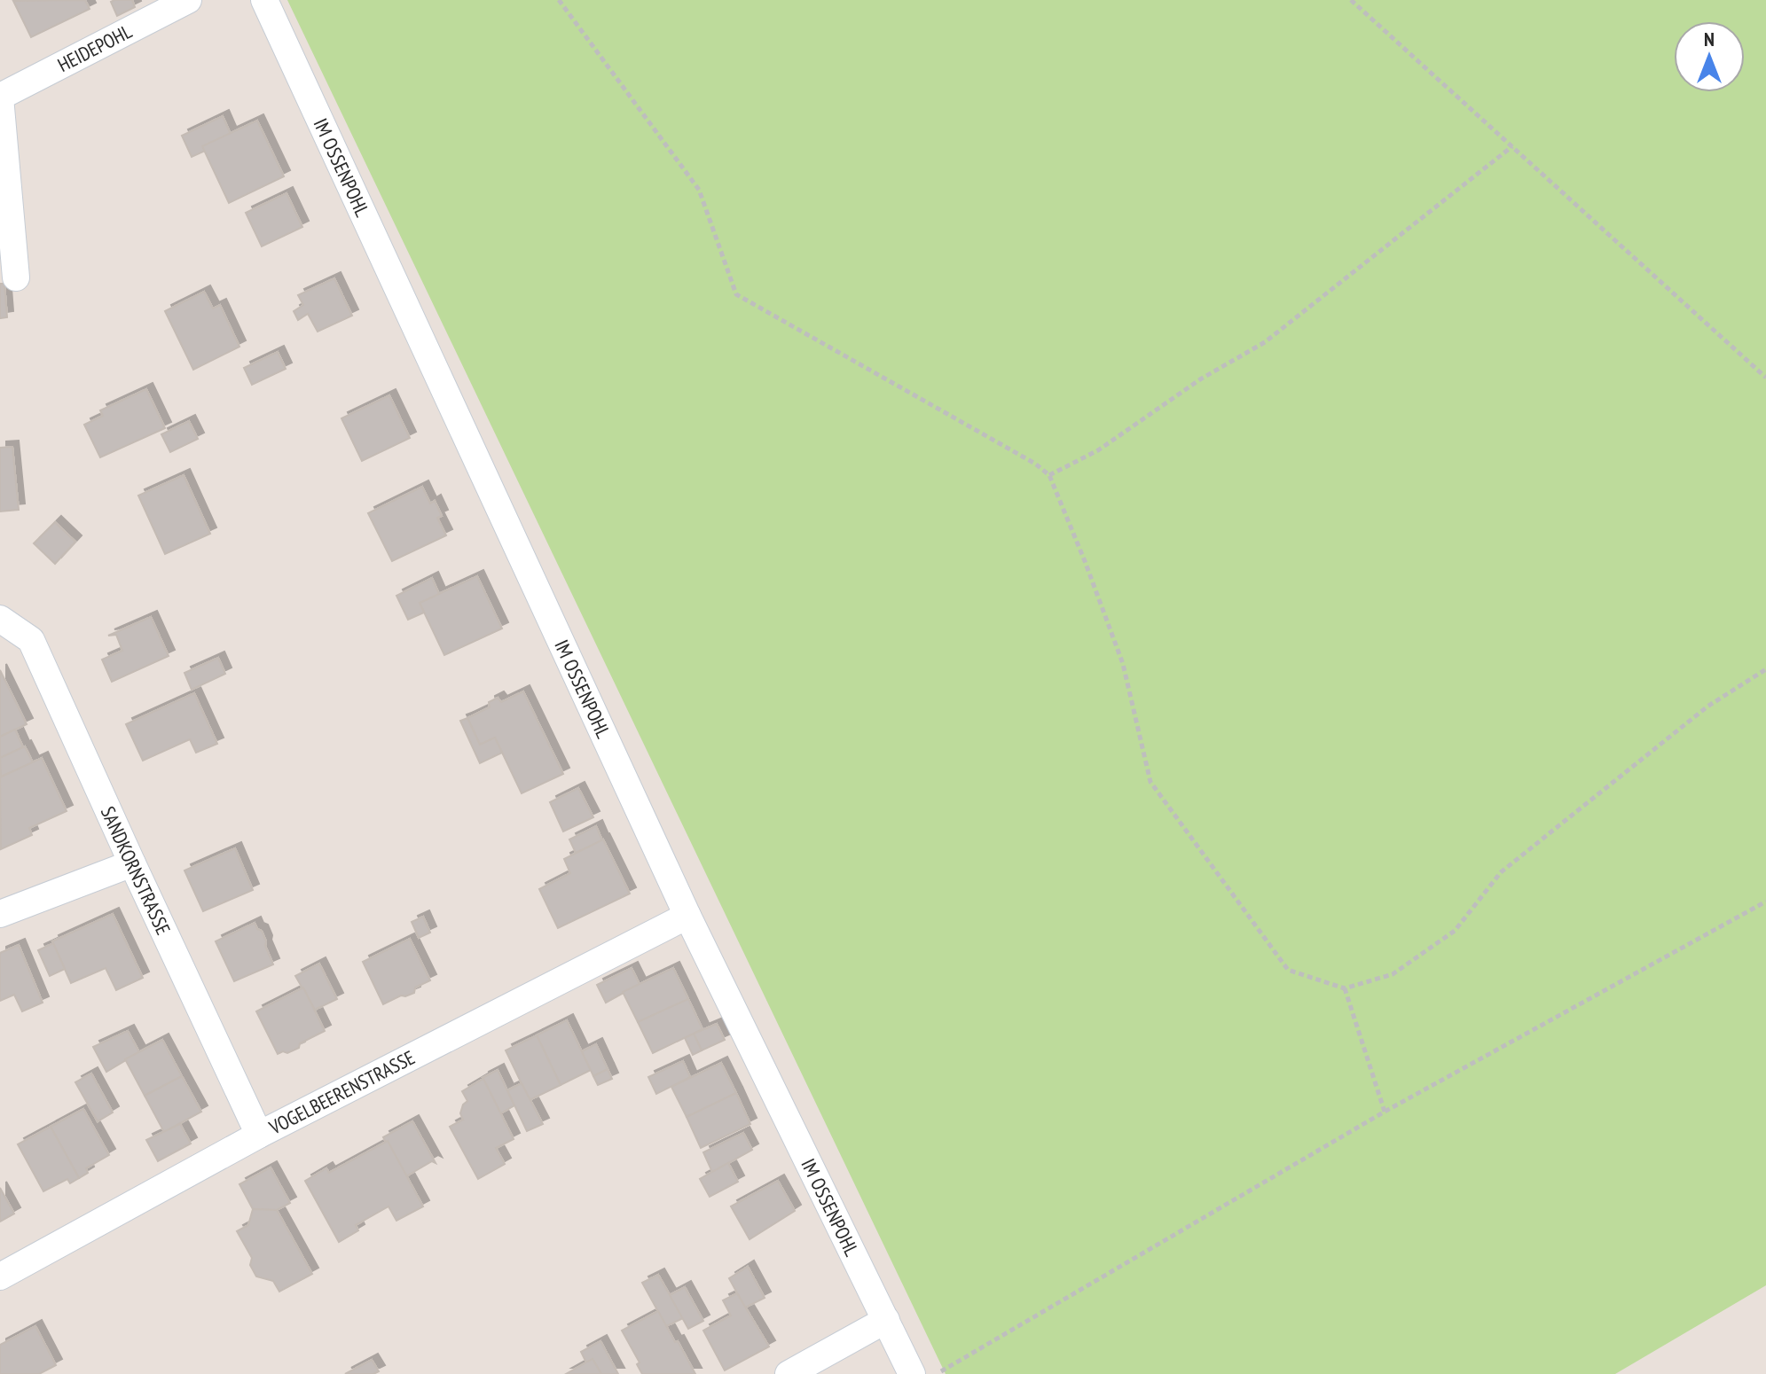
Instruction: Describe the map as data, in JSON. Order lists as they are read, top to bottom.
{
  "streets": {
    "street": [
      "HEIDEPOHL",
      "IM OSSENPOHL",
      "SANDKORNSTRASSE",
      "VOGELBEERENSTRASSE"
    ]
  },
  "crossings": [
    ["IM OSSENPOHL", "VOGELBEERENSTRASSE"],
    ["SANDKORNSTRASSE", "VOGELBEERENSTRASSE"]
  ],
  "north": "top"
}
